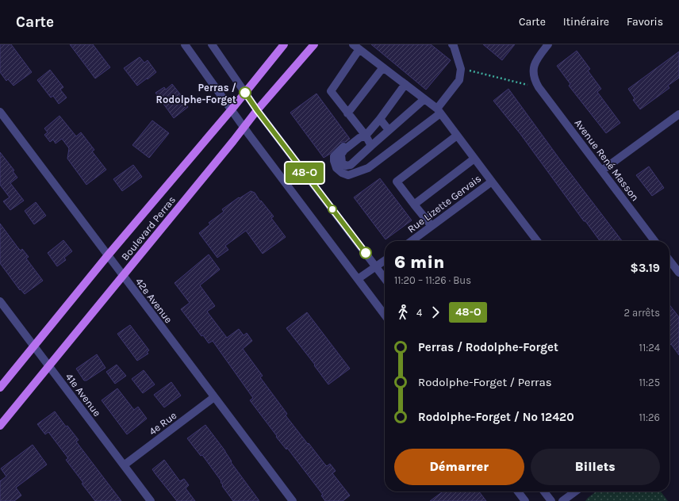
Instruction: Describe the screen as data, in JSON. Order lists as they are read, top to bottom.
{
  "streets": {
    "main road": ["Boulevard Perras"],
    "street": [
      "Avenue René Masson",
      "Rue Lizette Gervais",
      "42e Avenue",
      "41e Avenue",
      "4e Rue"
    ]
  },
  "crossings": [
    ["Boulevard Perras", "42e Avenue"],
    ["Boulevard Perras", "41e Avenue"],
    ["42e Avenue", "4e Rue"],
    ["41e Avenue", "4e Rue"]
  ],
  "places": ["Perras / Rodolphe-Forget"],
  "lines": ["bus line 48-O"],
  "page": {
    "header": "Carte",
    "nav": ["Carte", "Itinéraire", "Favoris"],
    "on_map": "48-O",
    "heading": ["6 min", "11:20 – 11:26 · Bus", "$3.19"],
    "legs": ["4", "48-O", "2 arrêts"],
    "list": [
      {
        "name": "Perras / Rodolphe-Forget",
        "value": "11:24"
      },
      {
        "name": "Rodolphe-Forget / Perras",
        "value": "11:25"
      },
      {
        "name": "Rodolphe-Forget / No 12420",
        "value": "11:26"
      }
    ],
    "buttons": ["Démarrer", "Billets"]
  }
}
